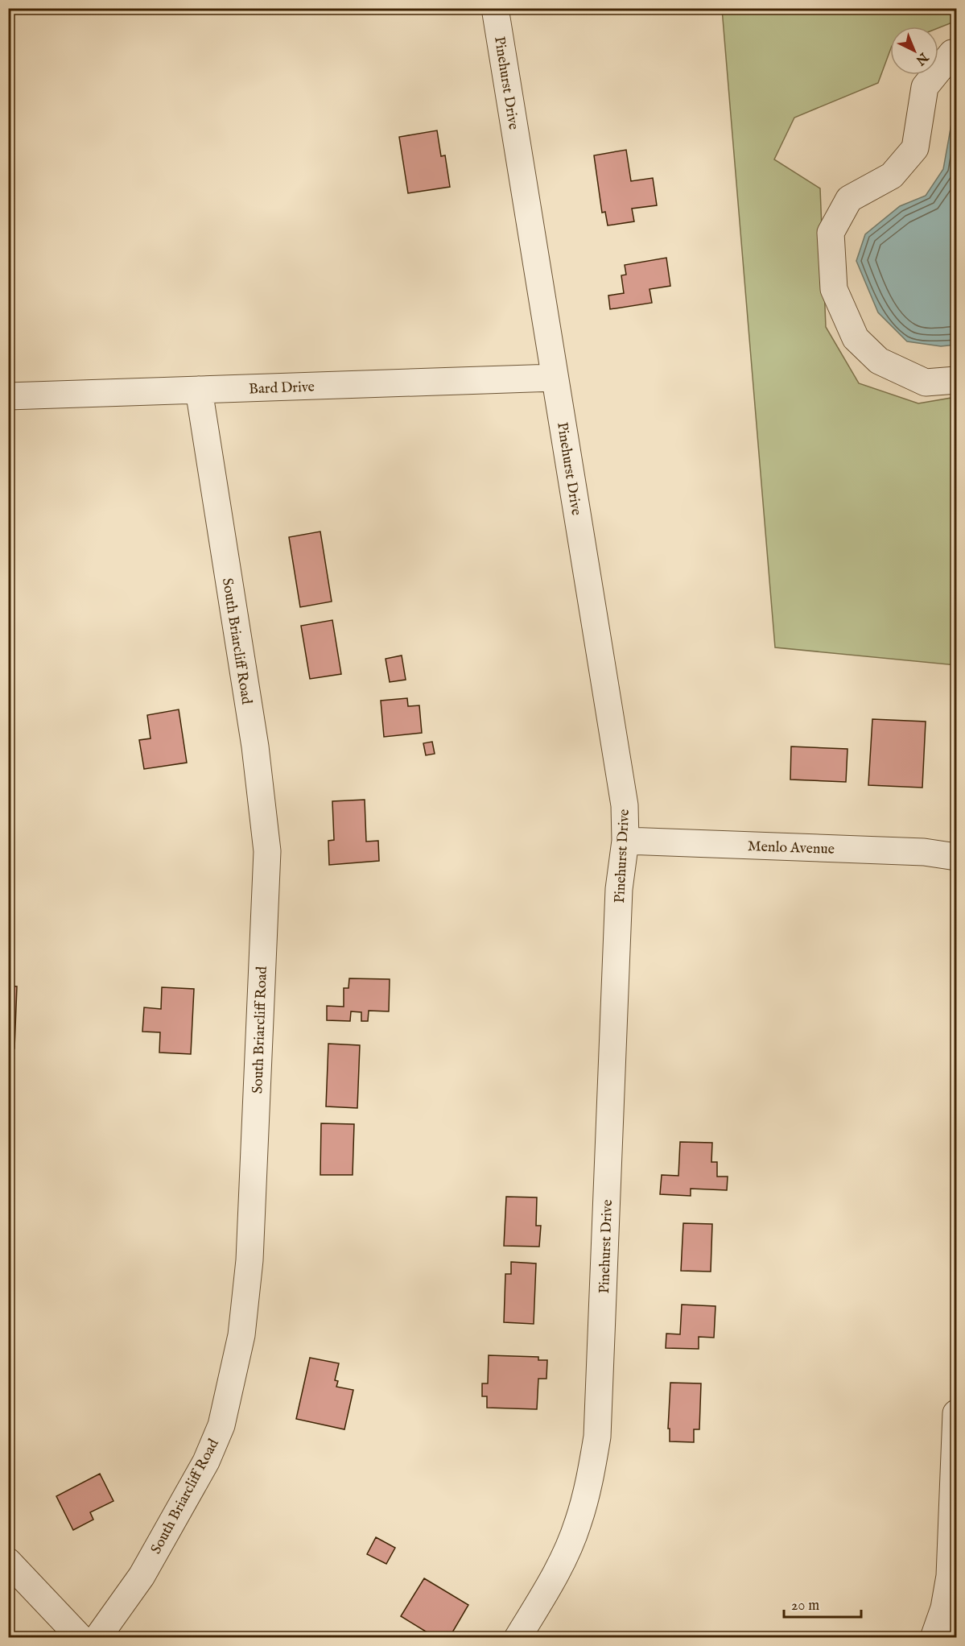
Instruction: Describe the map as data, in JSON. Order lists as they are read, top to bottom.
{
  "streets": {
    "street": [
      "Pinehurst Drive",
      "Bard Drive",
      "South Briarcliff Road",
      "Menlo Avenue"
    ]
  },
  "crossings": [
    ["Pinehurst Drive", "Bard Drive"],
    ["Pinehurst Drive", "Menlo Avenue"],
    ["Bard Drive", "South Briarcliff Road"]
  ],
  "scale_bar": "20 m",
  "north": "bottom right"
}
